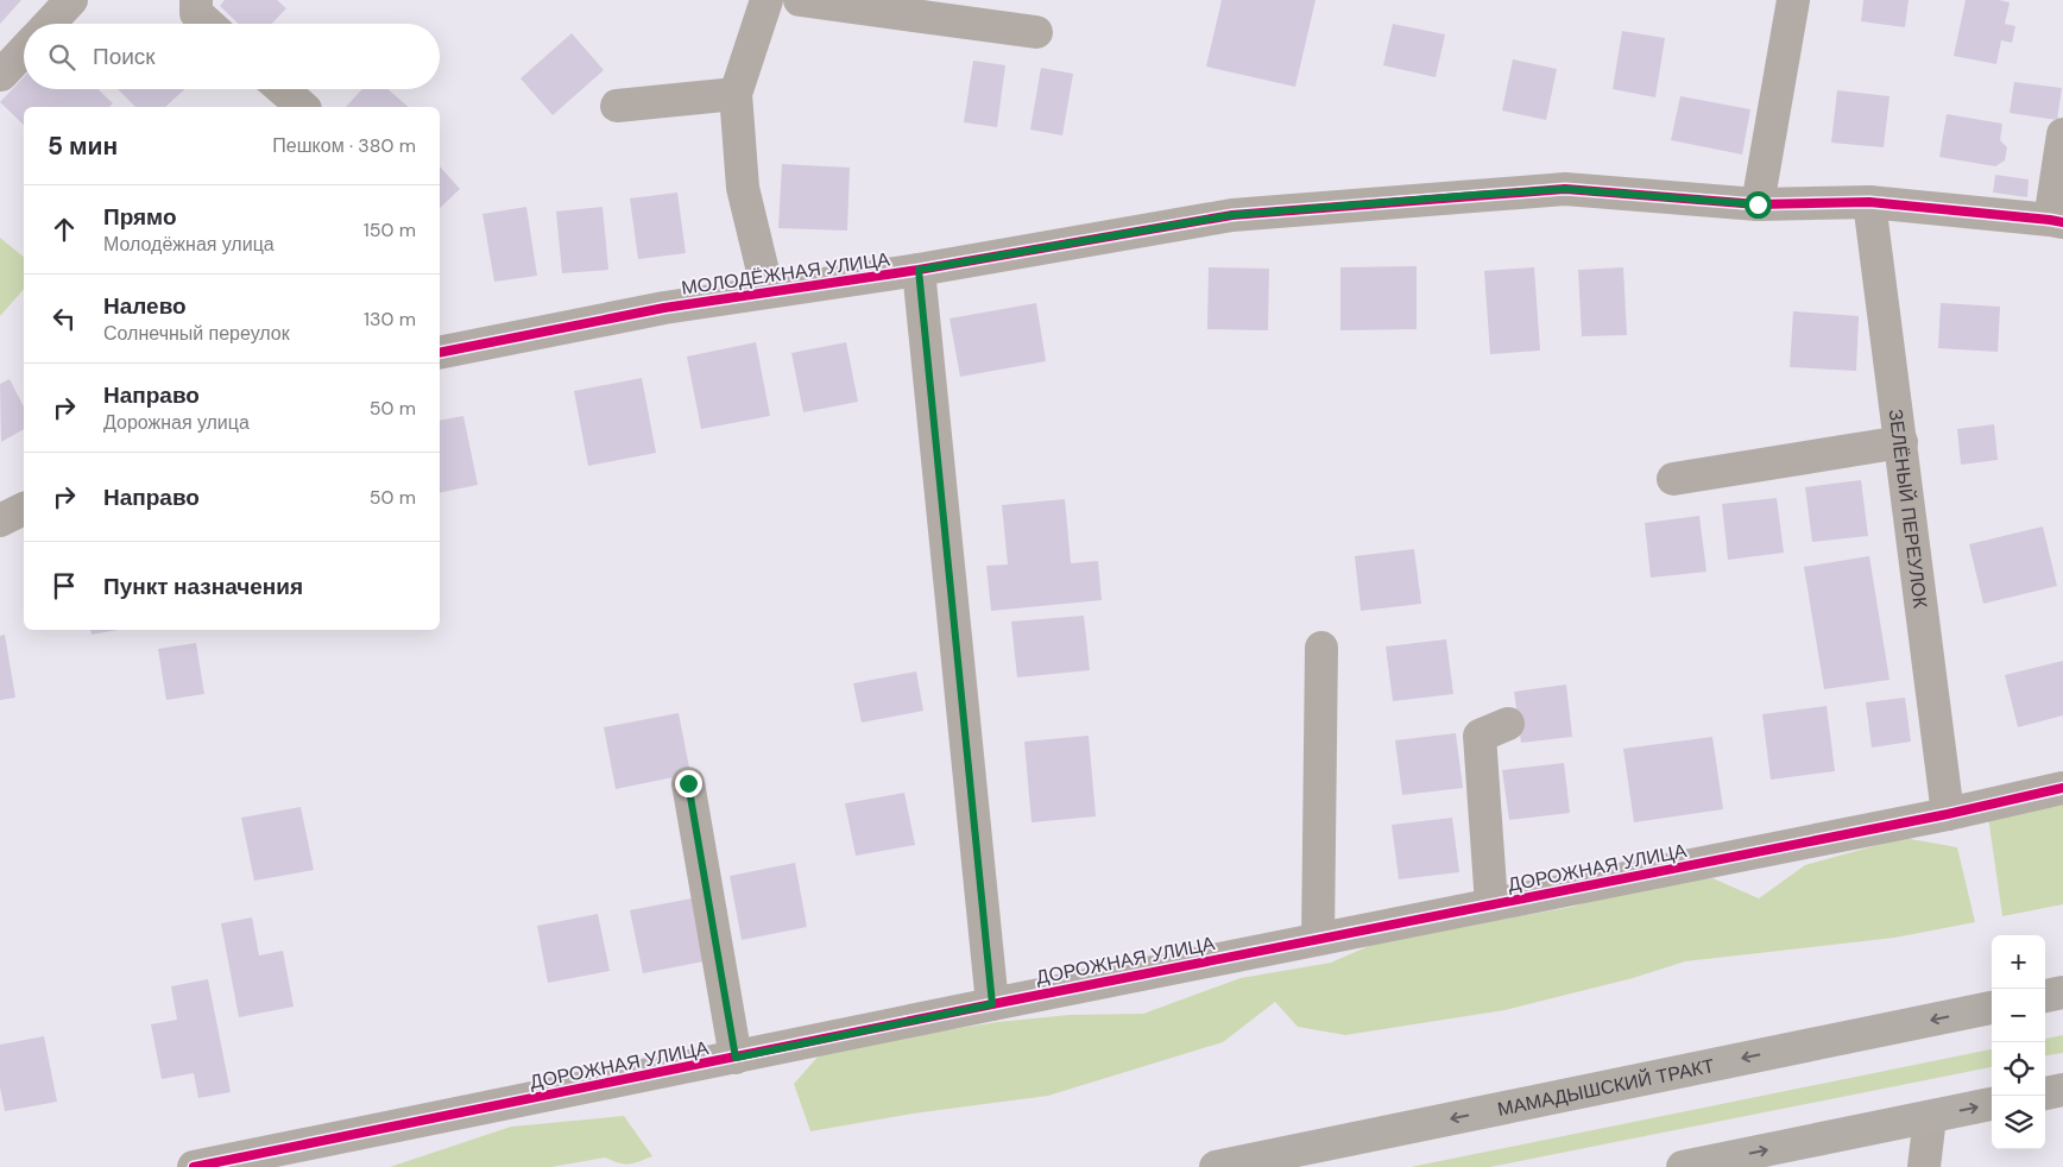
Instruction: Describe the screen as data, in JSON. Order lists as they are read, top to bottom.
{
  "streets": {
    "main road": ["МАМАДЫШСКИЙ ТРАКТ"],
    "street": ["МОЛОДЁЖНАЯ УЛИЦА", "ЗЕЛЁНЫЙ ПЕРЕУЛОК", "ДОРОЖНАЯ УЛИЦА"]
  },
  "crossings": [
    ["МОЛОДЁЖНАЯ УЛИЦА", "ЗЕЛЁНЫЙ ПЕРЕУЛОК"],
    ["ЗЕЛЁНЫЙ ПЕРЕУЛОК", "ДОРОЖНАЯ УЛИЦА"]
  ],
  "page": {
    "search": "Поиск",
    "heading": ["5 мин", "Пешком · 380 m"],
    "list": [
      ["Прямо", "Молодёжная улица", "150 m"],
      ["Налево", "Солнечный переулок", "130 m"],
      ["Направо", "Дорожная улица", "50 m"],
      ["Направо", "50 m"],
      "Пункт назначения"
    ],
    "map_buttons": ["+", "−"]
  }
}
